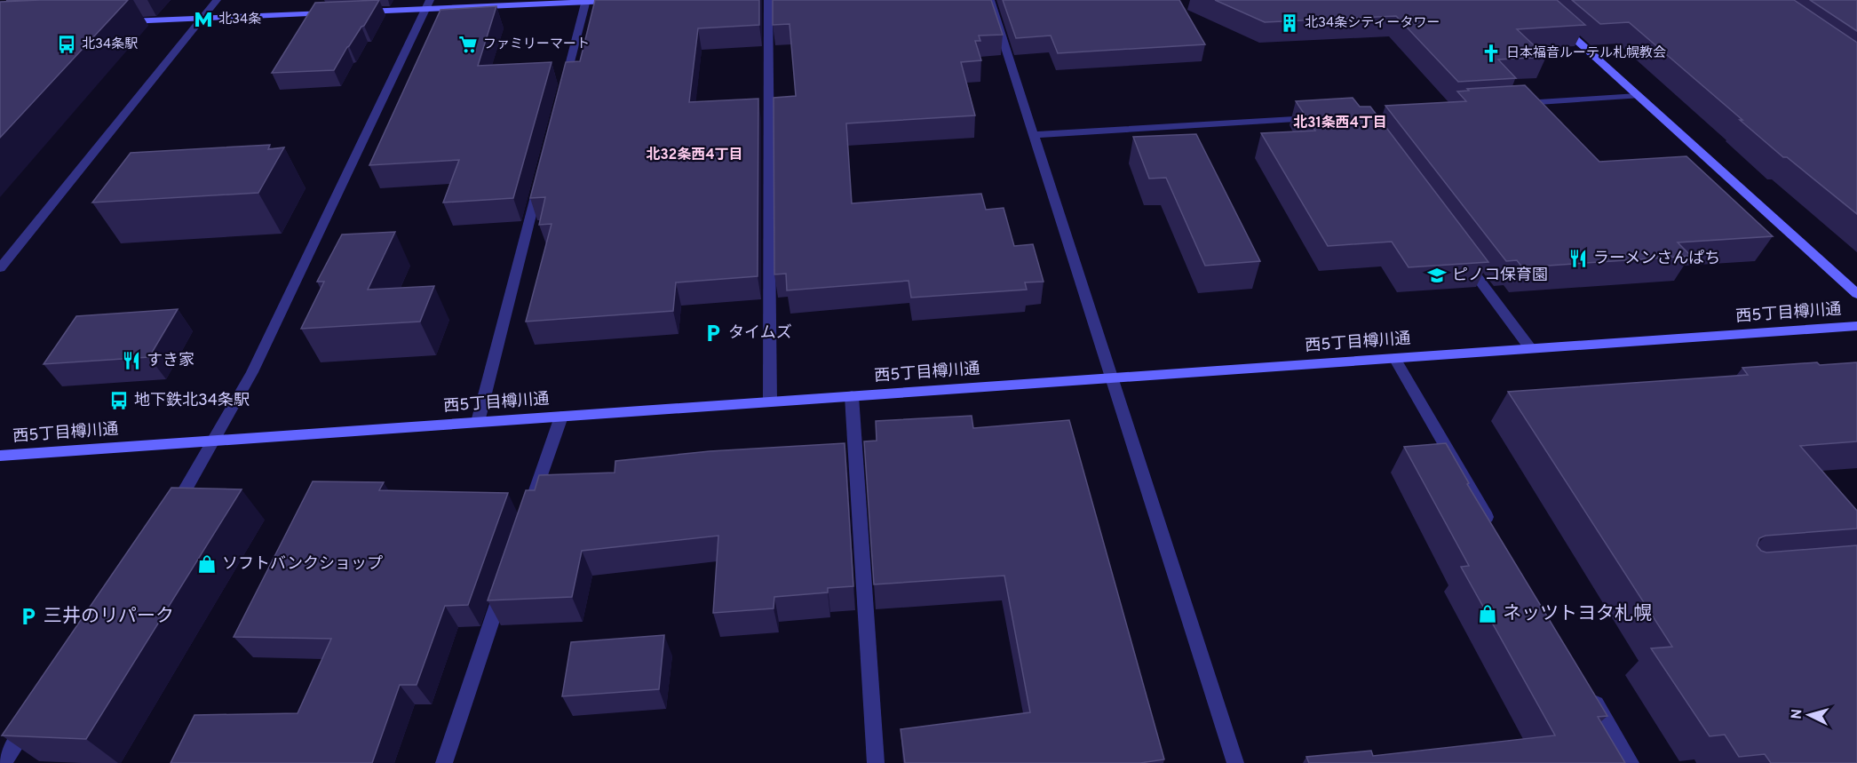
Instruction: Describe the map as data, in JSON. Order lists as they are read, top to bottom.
{
  "streets": {
    "street": ["西5丁目樽川通"]
  },
  "districts": ["北31条西4丁目", "北32条西4丁目"],
  "places": {
    "metro station": ["北34条"],
    "building": ["北34条シティータワー"],
    "bus stop": ["北34条駅", "地下鉄北34条駅"],
    "supermarket": ["ファミリーマート"],
    "church": ["日本福音ルーテル札幌教会"],
    "restaurant": ["ラーメンさんぱち", "すき家"],
    "school or university": ["ピノコ保育園"],
    "parking": ["タイムズ", "三井のリパーク"],
    "shop": ["ソフトバンクショップ", "ネッツトヨタ札幌"]
  },
  "north": "left"
}
